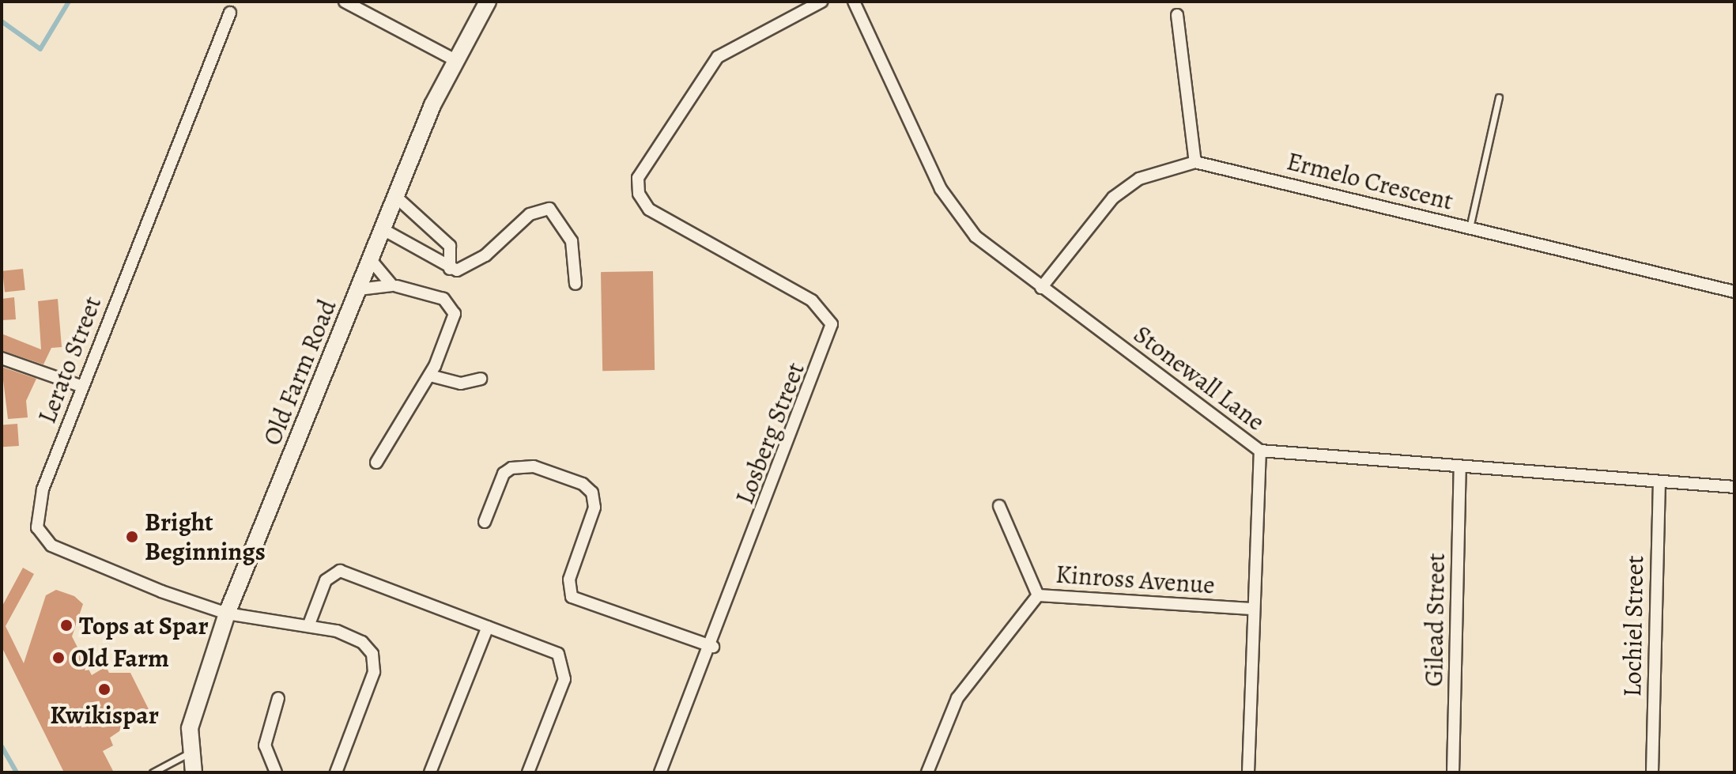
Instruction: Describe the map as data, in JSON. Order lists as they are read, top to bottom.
{
  "streets": {
    "street": [
      "Ermelo Crescent",
      "Lerato Street",
      "Old Farm Road",
      "Stonewall Lane",
      "Losberg Street",
      "Kinross Avenue",
      "Gilead Street",
      "Lochiel Street"
    ]
  },
  "crossings": [
    ["Ermelo Crescent", "Stonewall Lane"],
    ["Lerato Street", "Old Farm Road"],
    ["Stonewall Lane", "Gilead Street"],
    ["Stonewall Lane", "Lochiel Street"]
  ],
  "places": [
    "Bright Beginnings",
    "Tops at Spar",
    "Old Farm",
    "Kwikispar"
  ]
}
